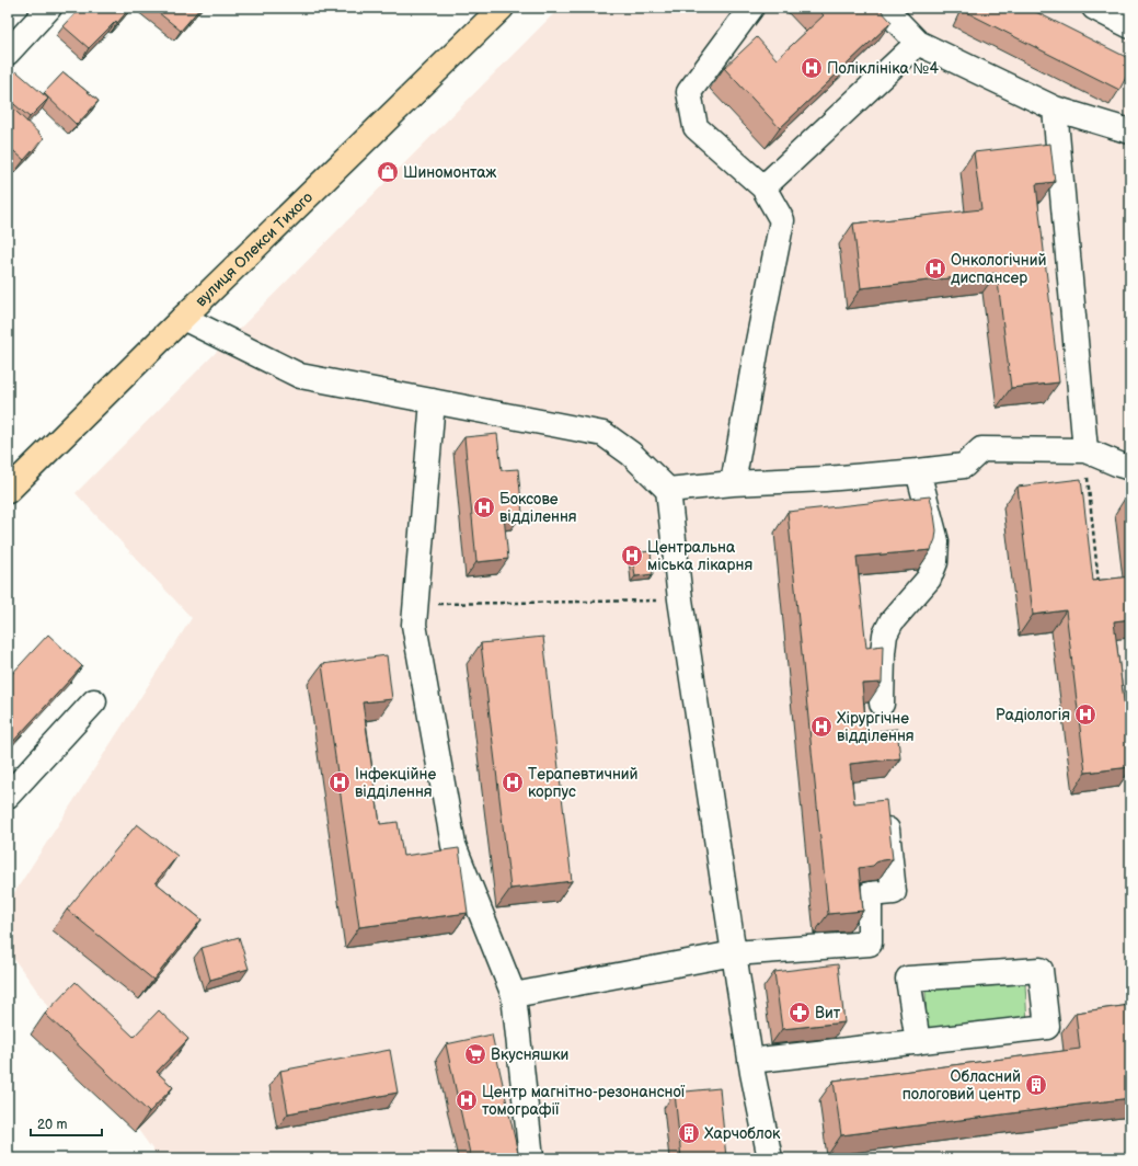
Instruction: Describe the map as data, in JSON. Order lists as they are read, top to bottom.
{
  "streets": {
    "main road": ["вулиця Олекси Тихого"]
  },
  "places": {
    "hospital": [
      "Поліклініка №4",
      "Онкологічний диспансер",
      "Боксове відділення",
      "Центральна міська лікарня",
      "Радіологія",
      "Хірургічне відділення",
      "Інфекційне відділення",
      "Терапевтичний корпус",
      "Центр магнітно-резонансної томографії"
    ],
    "shop": ["Шиномонтаж"],
    "pharmacy": ["Вит"],
    "supermarket": ["Вкусняшки"],
    "building": ["Обласний пологовий центр", "Харчоблок"]
  },
  "scale_bar": "20 m"
}
